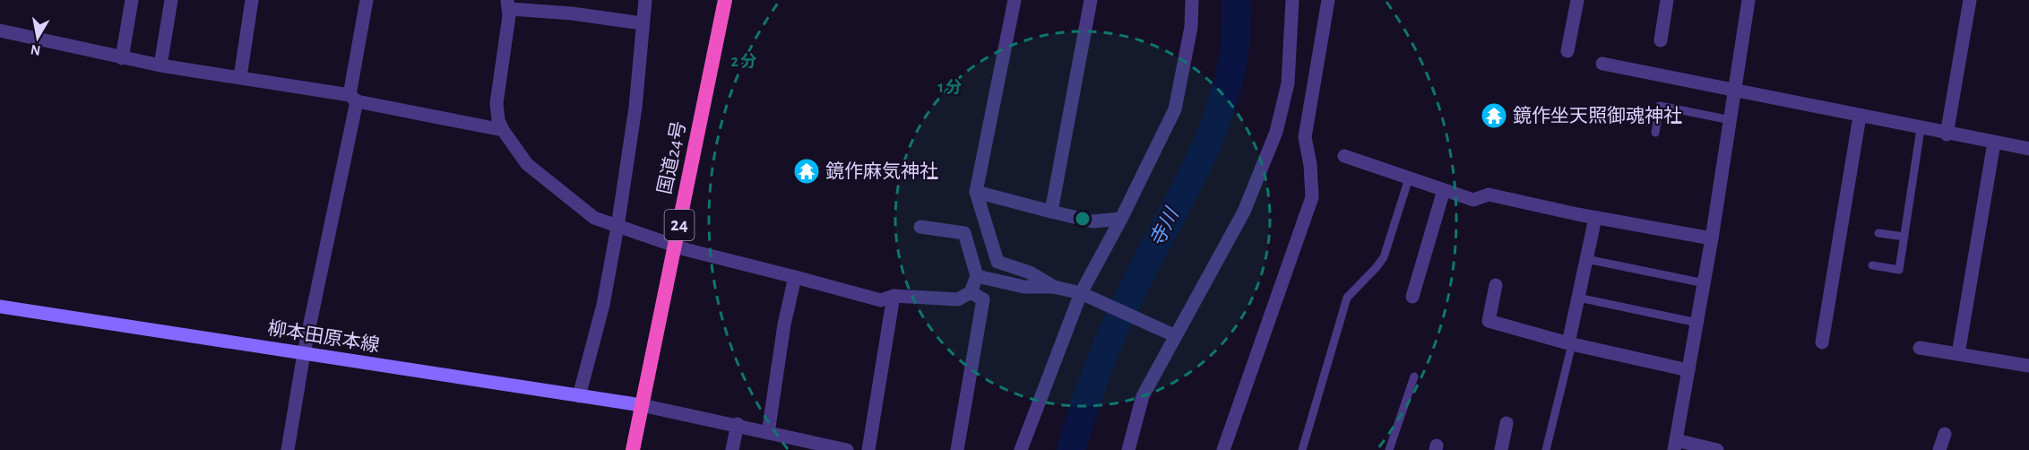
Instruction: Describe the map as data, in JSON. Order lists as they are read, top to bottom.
{
  "streets": {
    "highway": ["国道24号", "24"],
    "main road": ["柳本田原本線"]
  },
  "crossings": [
    ["国道24号", "柳本田原本線"]
  ],
  "water": ["寺川"],
  "places": {
    "temple": ["鏡作坐天照御魂神社", "鏡作麻気神社"]
  },
  "north": "bottom",
  "rings": ["2 分", "1 分"]
}
